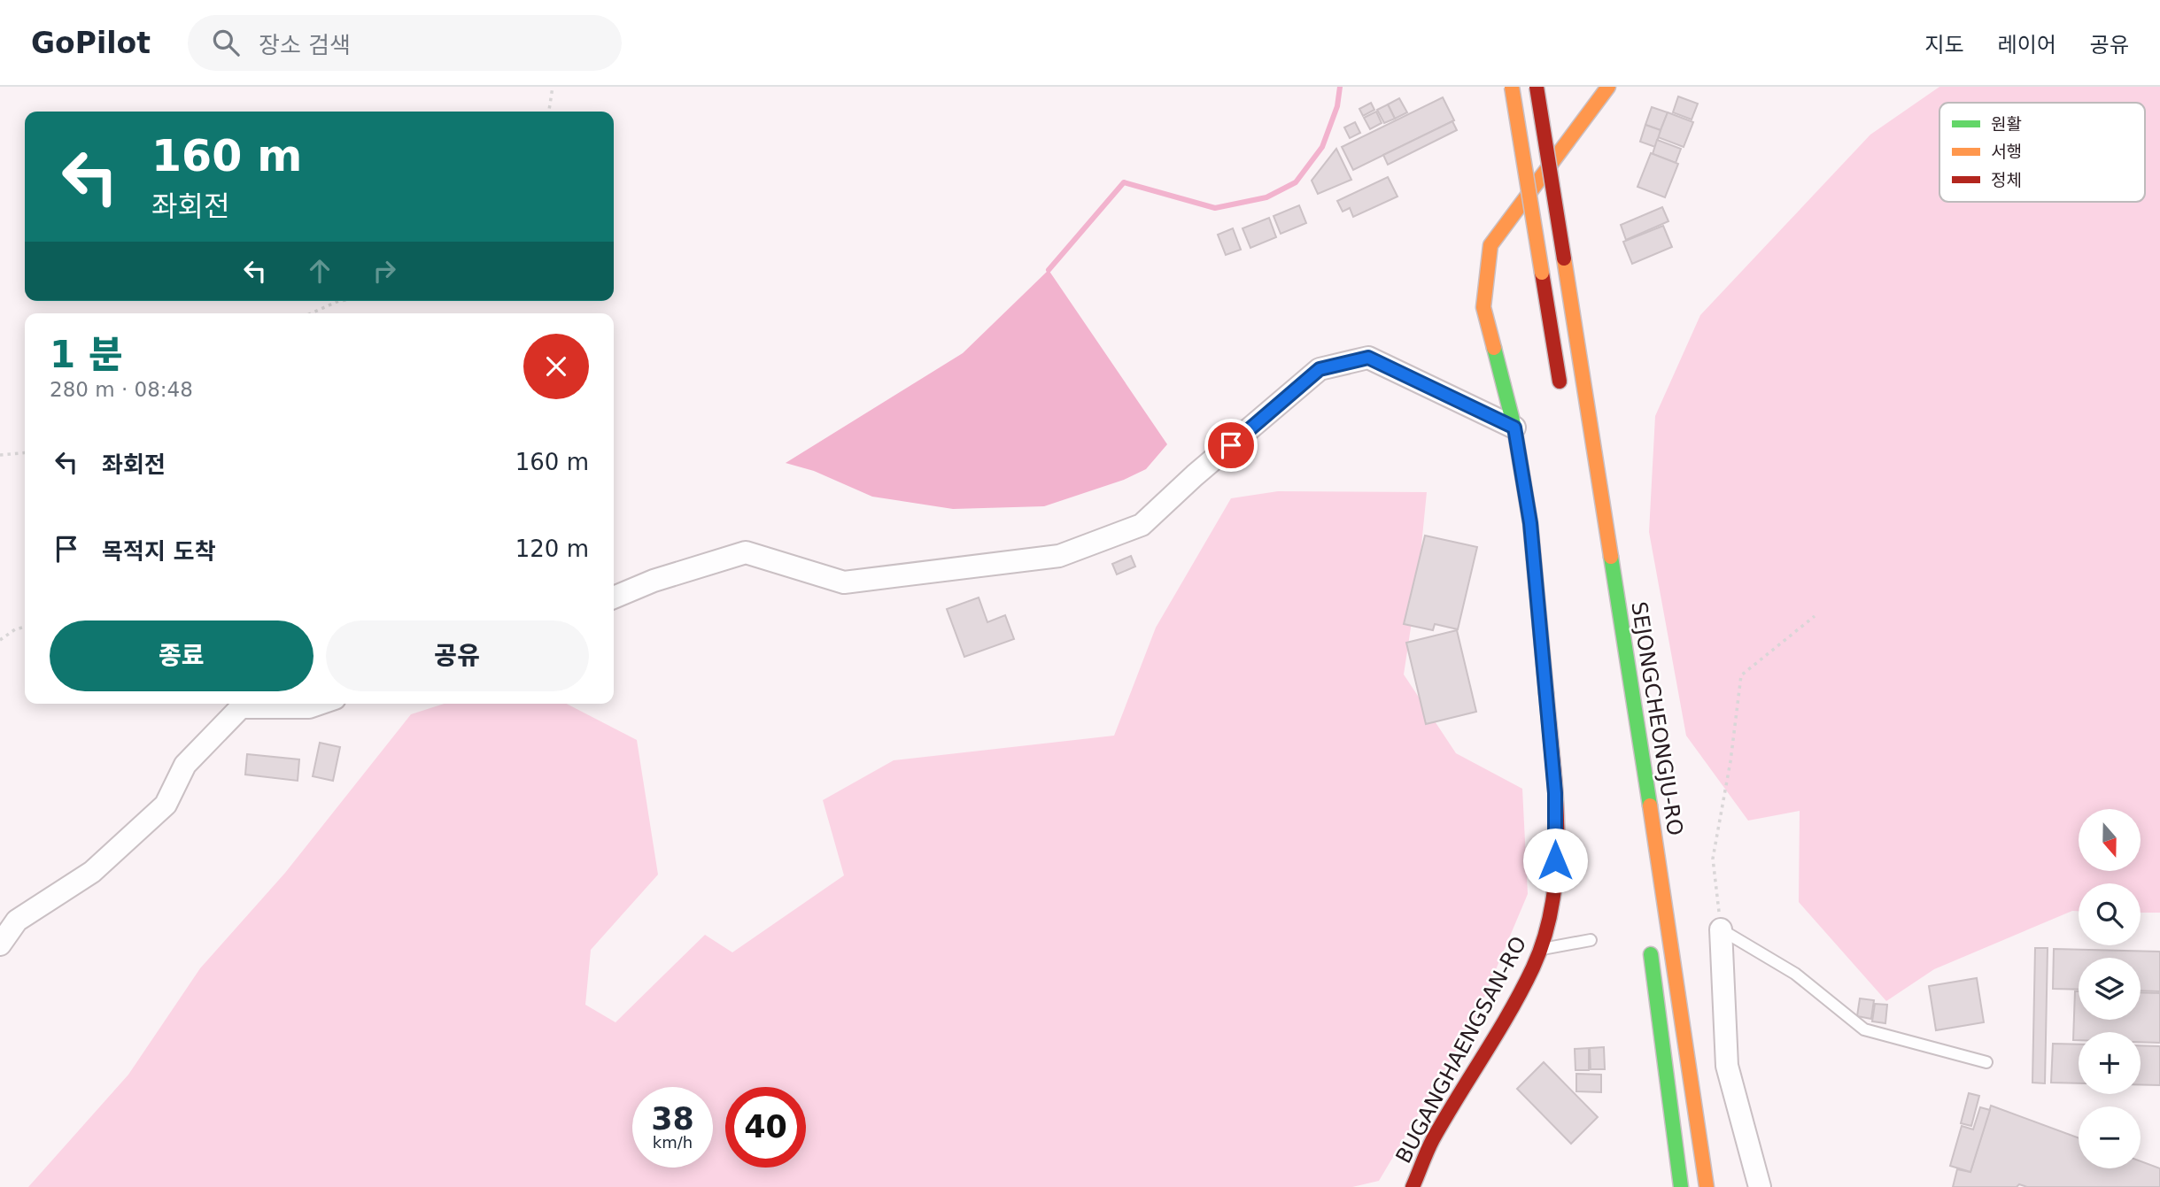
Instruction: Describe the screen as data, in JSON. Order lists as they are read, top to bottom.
{
  "streets": {
    "main road": ["SEJONGCHEONGJU-RO", "BUGANGHAENGSAN-RO"]
  },
  "legend": ["원활", "서행", "정체"],
  "north": "bottom",
  "page": {
    "header": "GoPilot",
    "search": "장소 검색",
    "nav": ["지도", "레이어", "공유"],
    "turn": ["160 m", "좌회전"],
    "heading": ["1 분", "280 m · 08:48"],
    "list": [
      {
        "name": "좌회전",
        "value": "160 m"
      },
      {
        "name": "목적지 도착",
        "value": "120 m"
      }
    ],
    "buttons": ["종료", "공유"],
    "map_buttons": ["+", "−"],
    "speed": "38 km/h",
    "limit": "40"
  }
}
